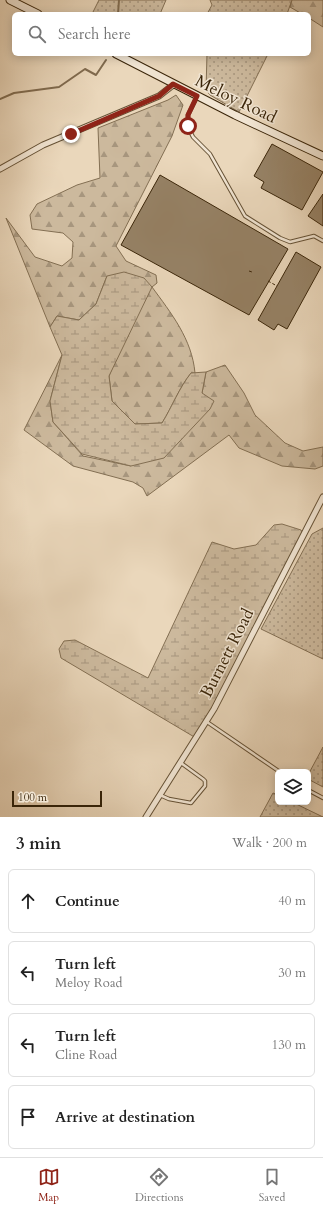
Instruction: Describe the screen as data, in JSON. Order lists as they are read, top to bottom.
{
  "streets": {
    "street": ["Meloy Road", "Burnett Road"]
  },
  "scale_bar": "100 m",
  "page": {
    "search": "Search here",
    "scale": "100 m",
    "heading": ["3 min", "Walk · 200 m"],
    "list": [
      ["Continue", "40 m"],
      ["Turn left", "Meloy Road", "30 m"],
      ["Turn left", "Cline Road", "130 m"],
      "Arrive at destination"
    ],
    "nav": ["Map", "Directions", "Saved"]
  }
}
